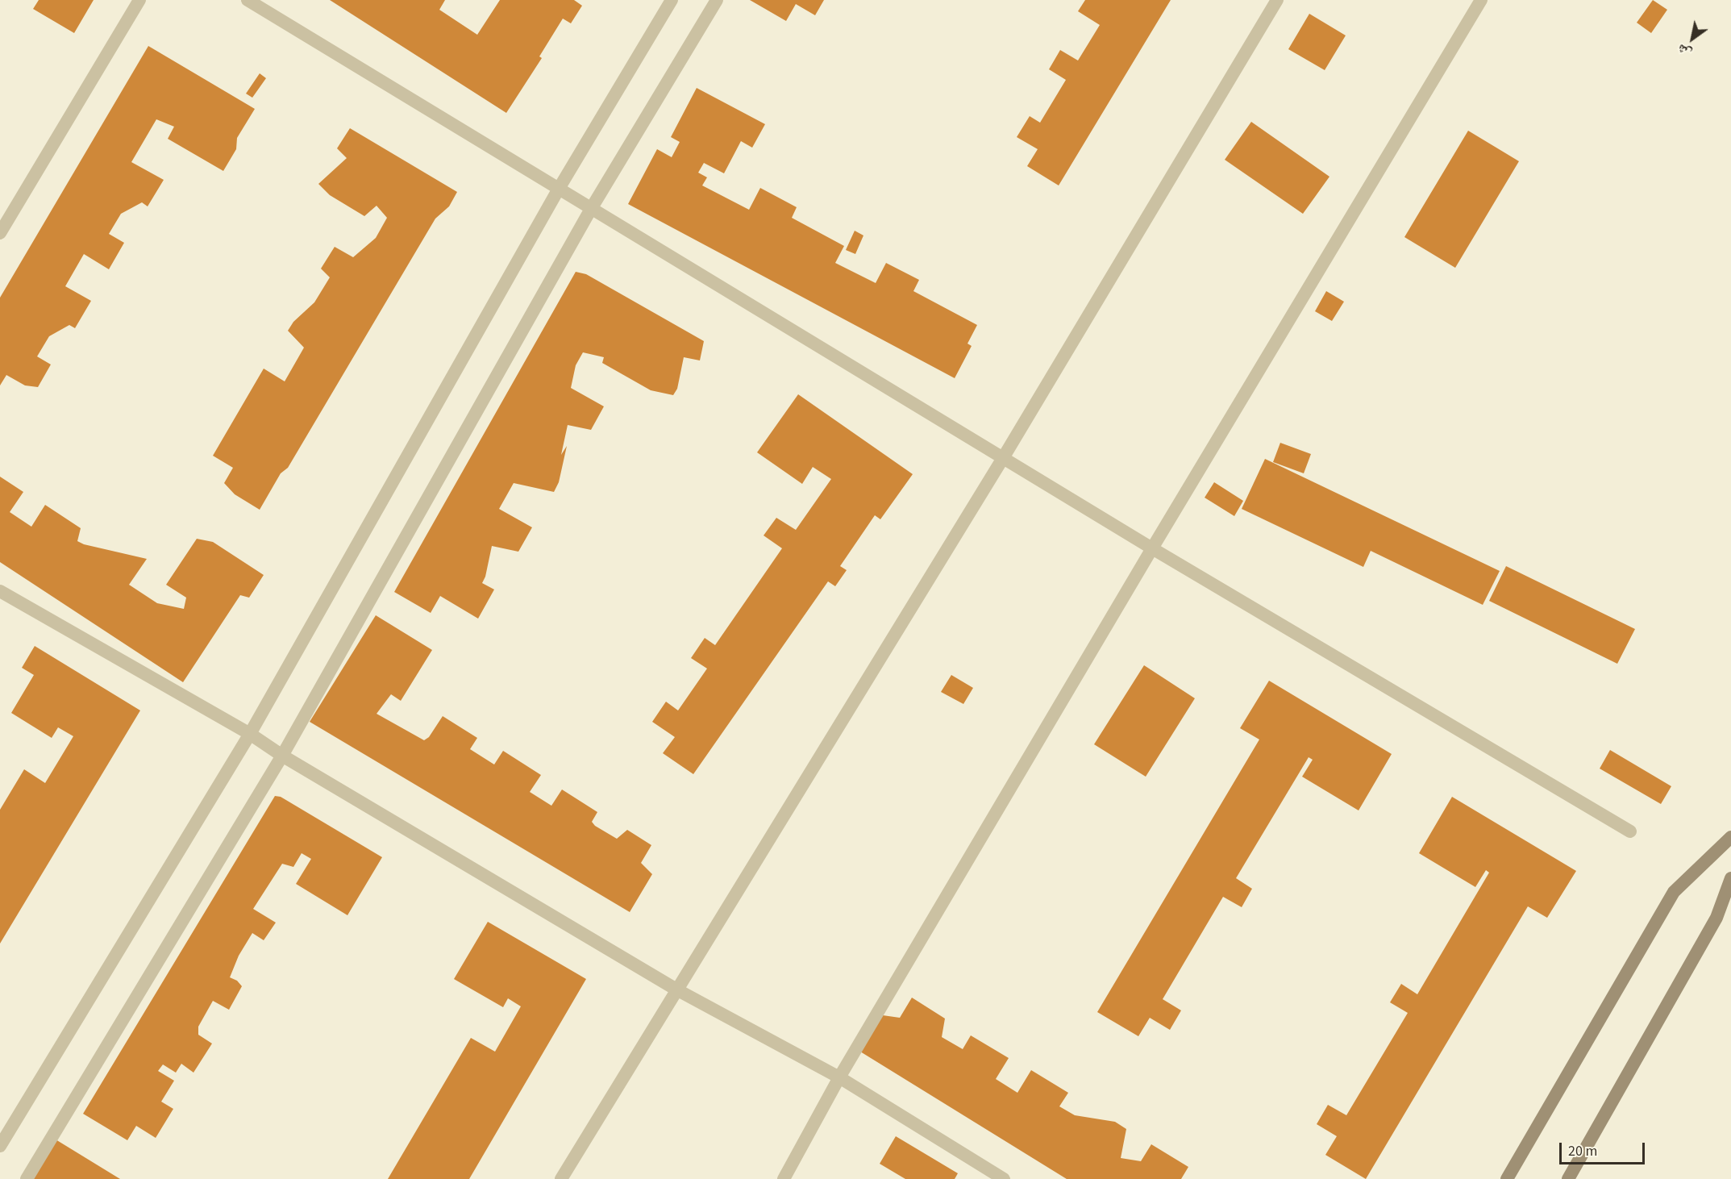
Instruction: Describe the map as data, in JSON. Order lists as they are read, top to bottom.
{
  "scale_bar": "20 m",
  "north": "bottom left"
}
